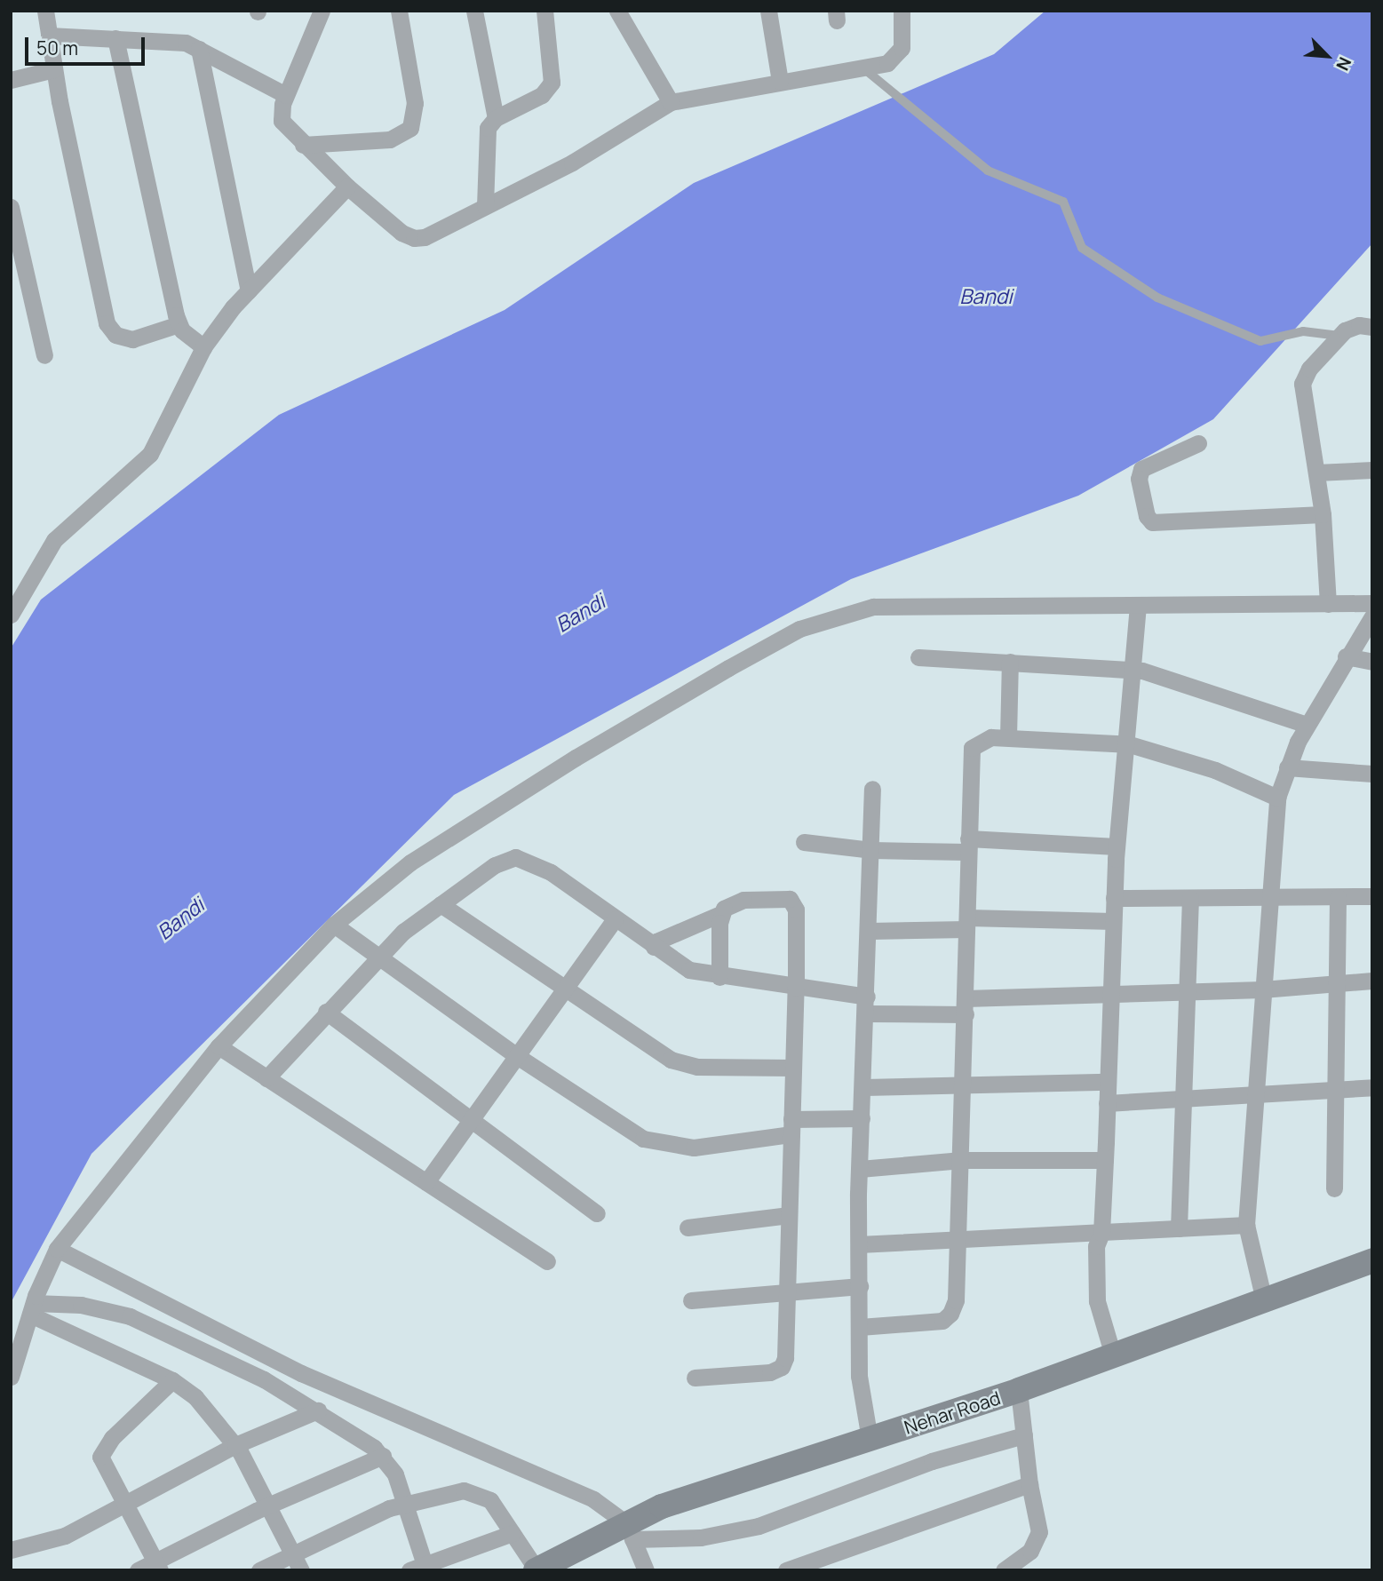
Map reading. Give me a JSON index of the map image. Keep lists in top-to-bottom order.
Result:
{
  "streets": {
    "street": ["Nehar Road"]
  },
  "water": ["Bandi"],
  "scale_bar": "50 m",
  "north": "bottom right"
}
